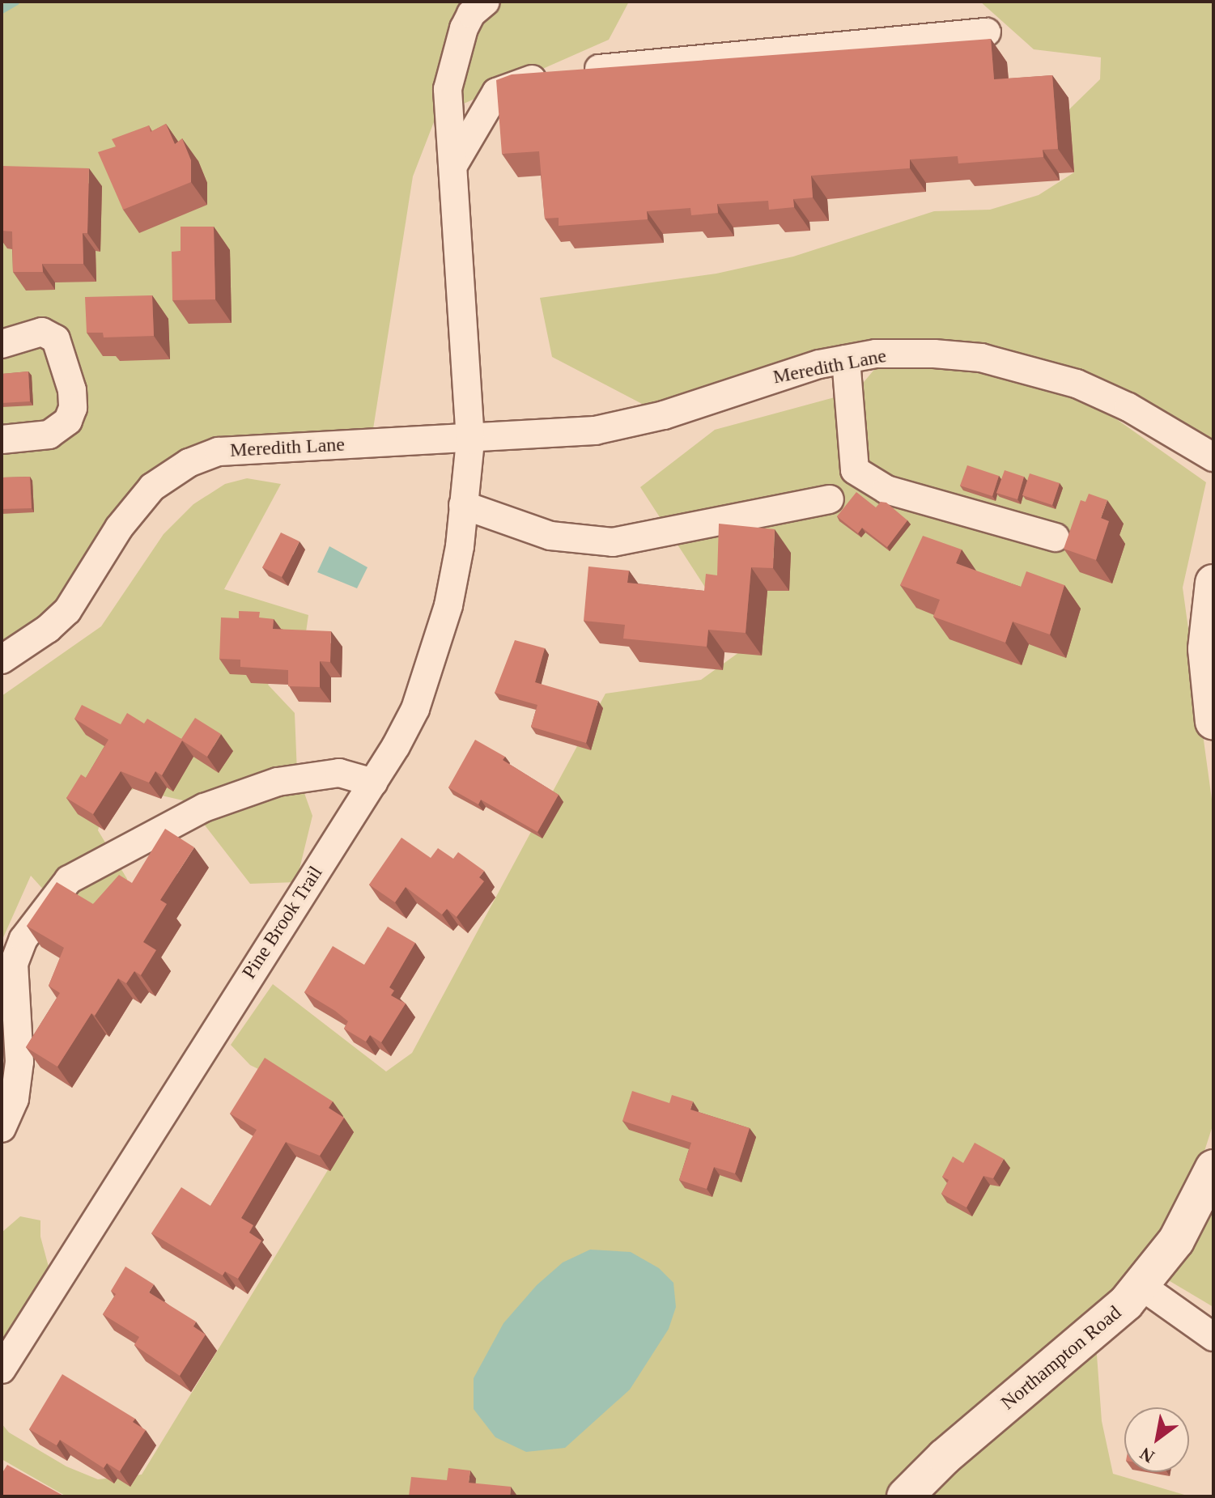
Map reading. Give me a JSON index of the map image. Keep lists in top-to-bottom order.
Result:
{
  "streets": {
    "street": ["Meredith Lane", "Pine Brook Trail", "Northampton Road"]
  },
  "crossings": [
    ["Meredith Lane", "Pine Brook Trail"]
  ],
  "north": "bottom left"
}
